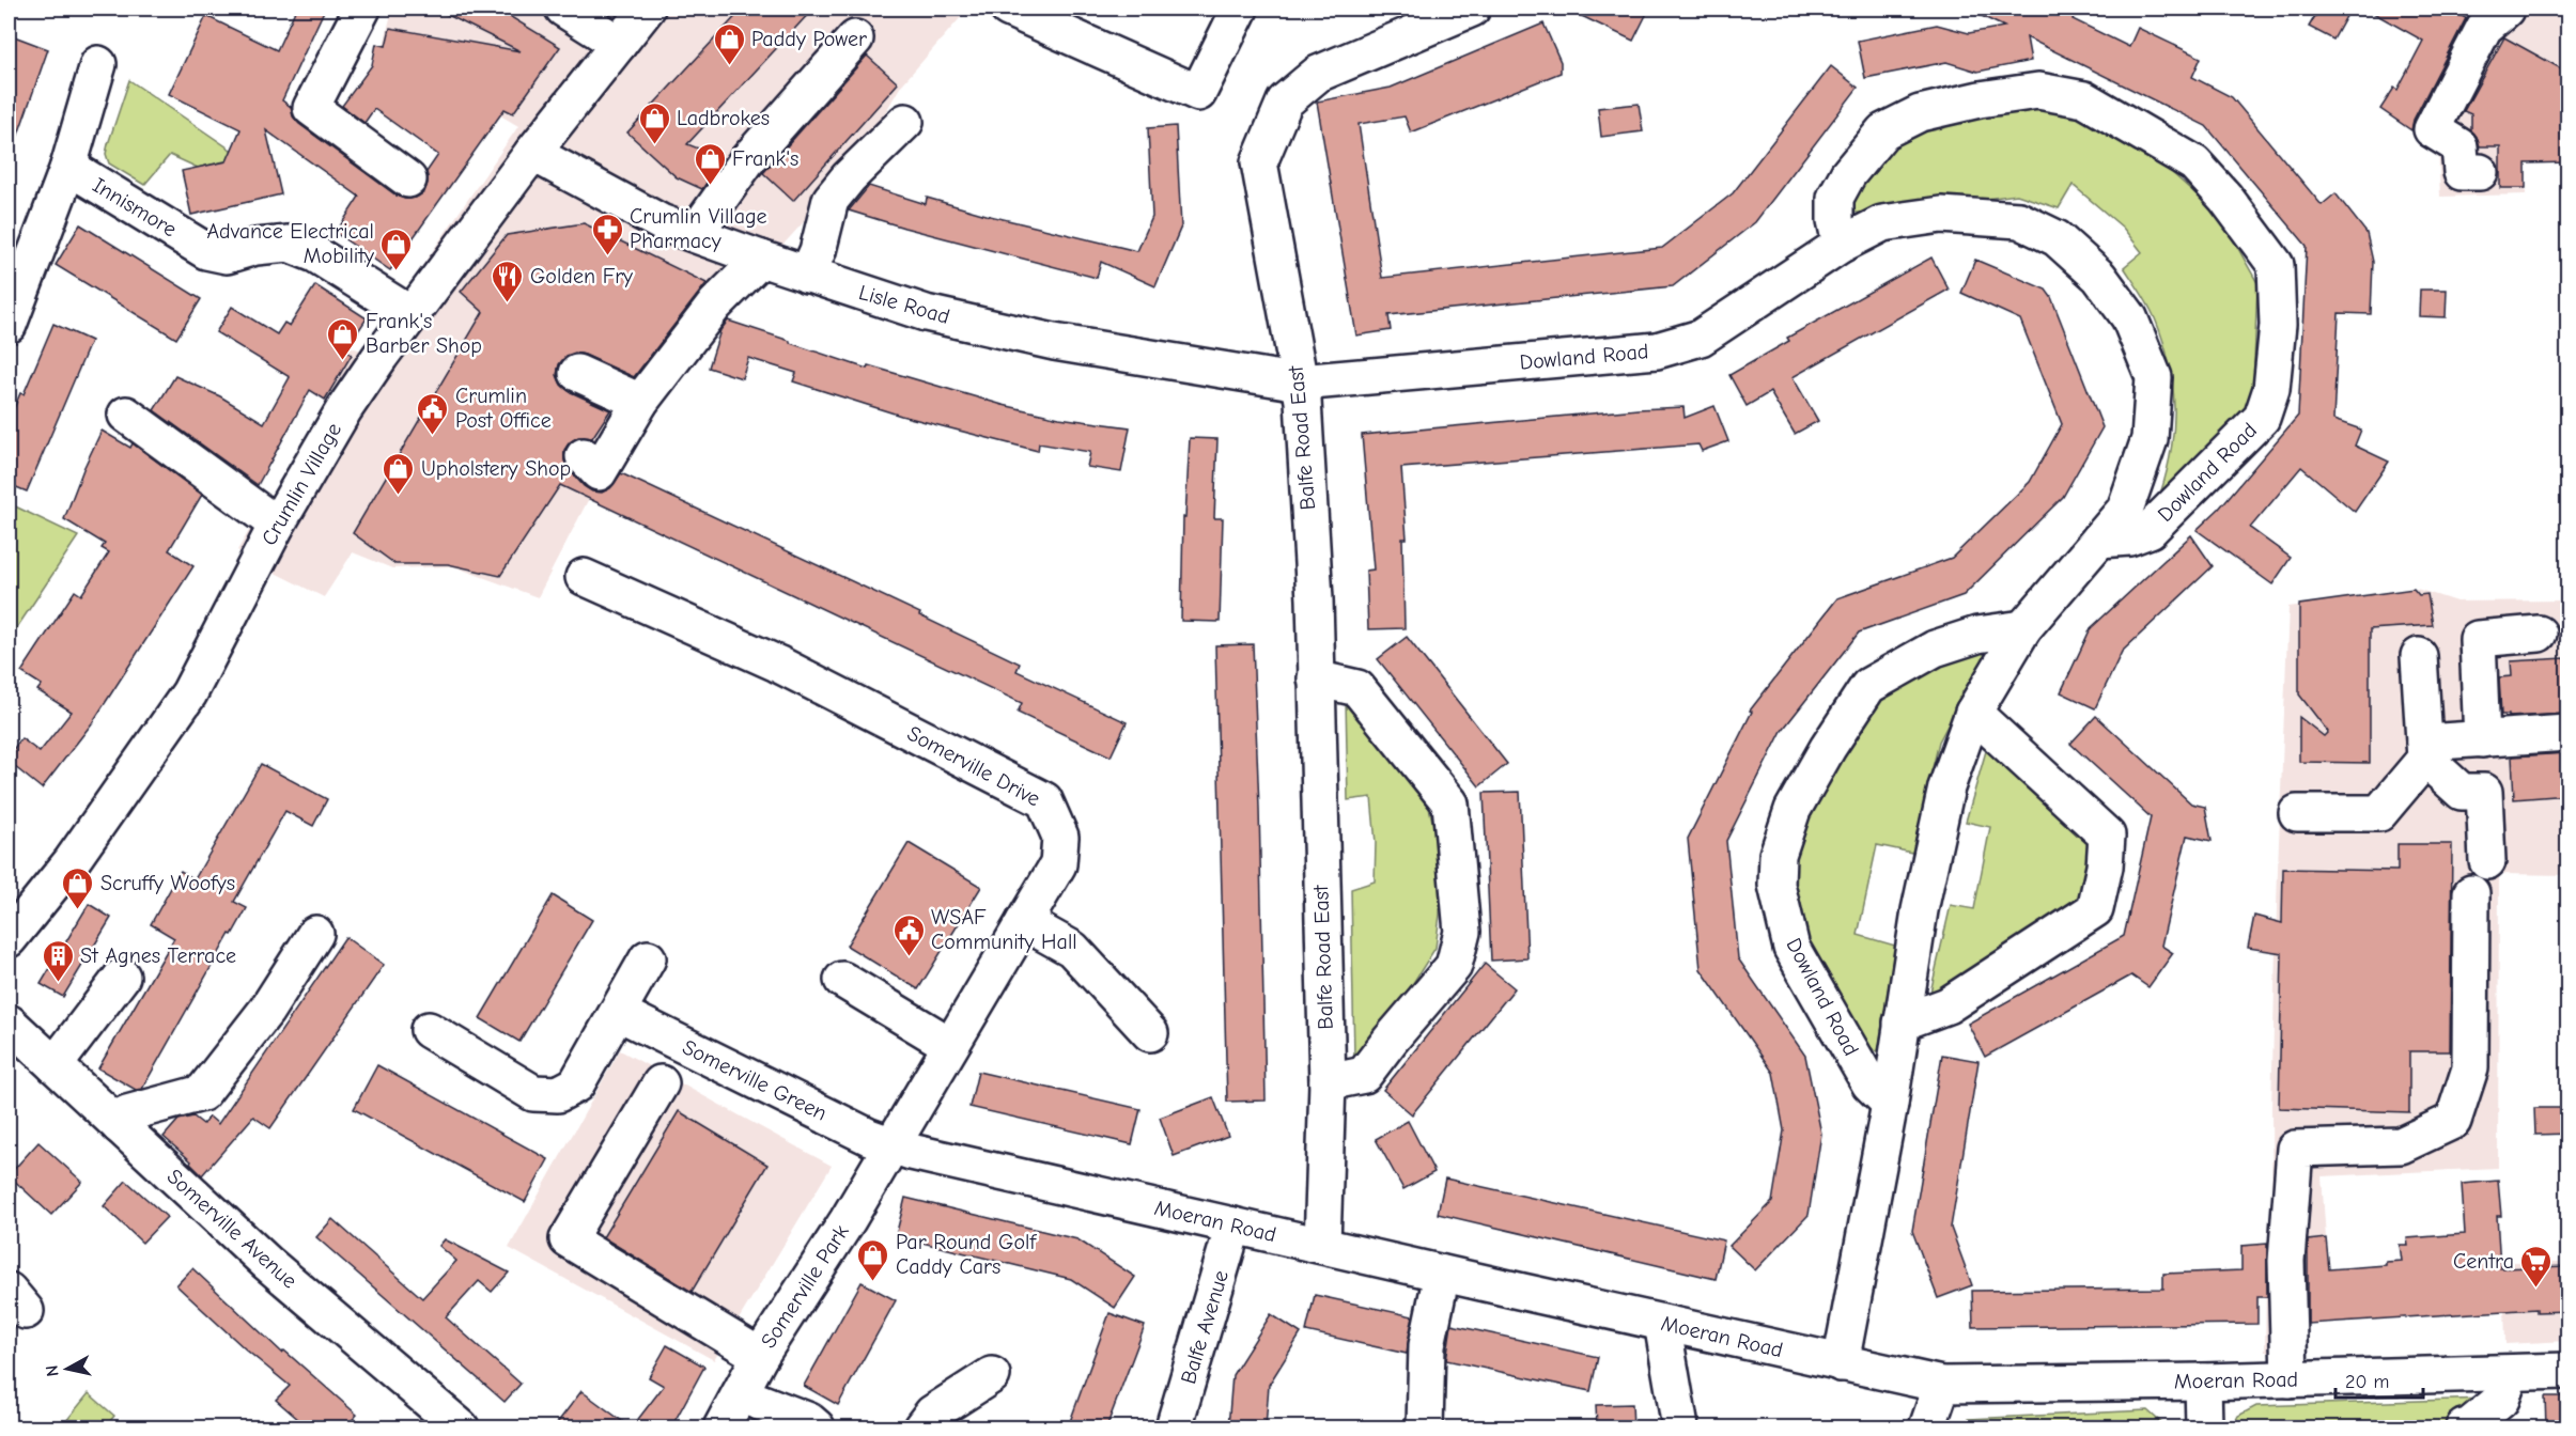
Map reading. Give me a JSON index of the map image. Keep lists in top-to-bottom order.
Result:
{
  "streets": {
    "street": [
      "Innismore",
      "Lisle Road",
      "Dowland Road",
      "Balfe Road East",
      "Crumlin Village",
      "Somerville Drive",
      "Somerville Green",
      "Moeran Road",
      "Somerville Avenue",
      "Somerville Park",
      "Balfe Avenue"
    ]
  },
  "crossings": [
    ["Innismore", "Crumlin Village"],
    ["Lisle Road", "Dowland Road"],
    ["Lisle Road", "Balfe Road East"],
    ["Lisle Road", "Crumlin Village"],
    ["Dowland Road", "Balfe Road East"],
    ["Dowland Road", "Moeran Road"],
    ["Balfe Road East", "Moeran Road"],
    ["Somerville Drive", "Somerville Green"],
    ["Somerville Drive", "Moeran Road"],
    ["Somerville Drive", "Somerville Park"],
    ["Somerville Green", "Moeran Road"],
    ["Somerville Green", "Somerville Park"],
    ["Moeran Road", "Somerville Park"],
    ["Moeran Road", "Balfe Avenue"]
  ],
  "places": {
    "shop": [
      "Paddy Power",
      "Ladbrokes",
      "Frank's",
      "Advance Electrical Mobility",
      "Frank's Barber Shop",
      "Upholstery Shop",
      "Scruffy Woofys",
      "Par Round Golf Caddy Cars"
    ],
    "pharmacy": ["Crumlin Village Pharmacy"],
    "restaurant": ["Golden Fry"],
    "public building": ["Crumlin Post Office", "WSAF Community Hall"],
    "building": ["St Agnes Terrace"],
    "supermarket": ["Centra"]
  },
  "scale_bar": "20 m",
  "north": "left"
}
